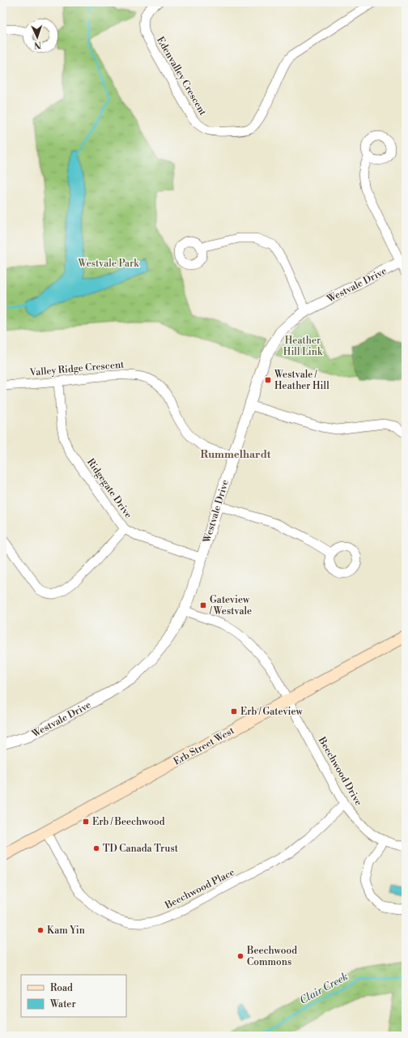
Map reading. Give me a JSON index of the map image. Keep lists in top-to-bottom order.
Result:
{
  "streets": {
    "main road": ["Erb Street West"],
    "street": [
      "Edenvalley Crescent",
      "Westvale Drive",
      "Valley Ridge Crescent",
      "Ridgegate Drive",
      "Beechwood Drive",
      "Beechwood Place"
    ]
  },
  "crossings": [
    ["Westvale Drive", "Valley Ridge Crescent"],
    ["Westvale Drive", "Ridgegate Drive"],
    ["Westvale Drive", "Beechwood Drive"],
    ["Valley Ridge Crescent", "Ridgegate Drive"],
    ["Erb Street West", "Beechwood Drive"],
    ["Erb Street West", "Beechwood Place"],
    ["Beechwood Drive", "Beechwood Place"]
  ],
  "districts": ["Rummelhardt"],
  "water": ["Clair Creek"],
  "parks": ["Westvale Park", "Heather Hill Link"],
  "places": {
    "transit": [
      "Westvale / Heather Hill",
      "Gateview / Westvale",
      "Erb / Gateview",
      "Erb / Beechwood"
    ],
    "other": ["TD Canada Trust", "Kam Yin", "Beechwood Commons"]
  },
  "legend": ["Road", "Water"],
  "north": "bottom"
}
